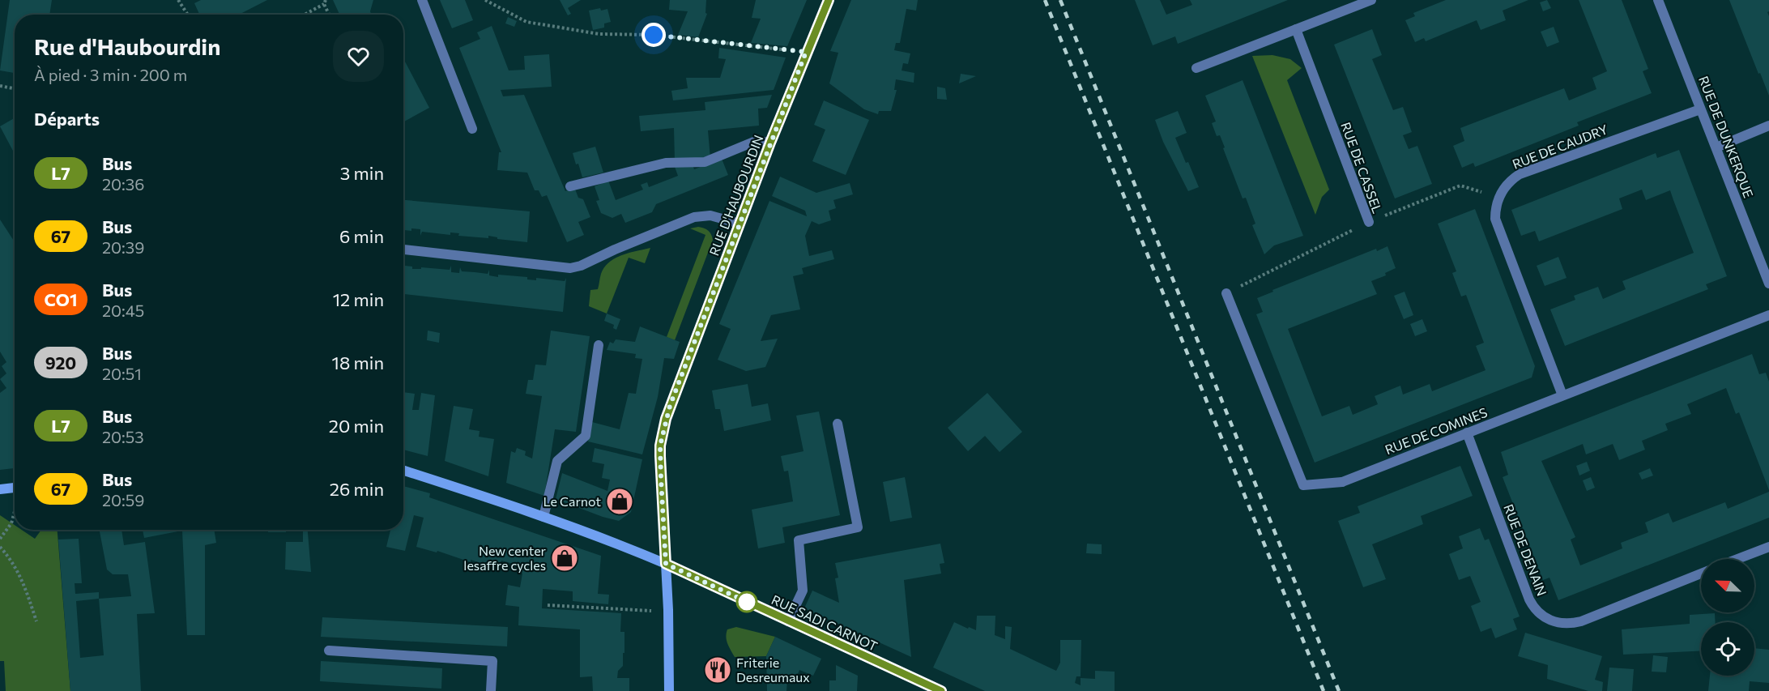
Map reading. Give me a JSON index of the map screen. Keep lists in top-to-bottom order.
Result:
{
  "streets": {
    "main road": ["RUE D'HAUBOURDIN", "RUE SADI CARNOT"],
    "street": [
      "RUE DE DUNKERQUE",
      "RUE DE CAUDRY",
      "RUE DE CASSEL",
      "RUE DE COMINES",
      "RUE DE DENAIN"
    ]
  },
  "crossings": [
    ["RUE DE DUNKERQUE", "RUE DE CAUDRY"],
    ["RUE DE CASSEL", "RUE DE COMINES"],
    ["RUE D'HAUBOURDIN", "RUE SADI CARNOT"],
    ["RUE DE COMINES", "RUE DE DENAIN"]
  ],
  "places": {
    "shop": ["Le Carnot", "New center lesaffre cycles"],
    "restaurant": ["Friterie Desreumaux"]
  },
  "lines": ["bus line L7"],
  "north": "top left",
  "page": {
    "heading": [
      ["Rue d'Haubourdin", "À pied · 3 min · 200 m"],
      "Départs"
    ],
    "list": [
      {
        "mark": "L7",
        "name": "Bus",
        "note": "20:36",
        "value": "3 min"
      },
      {
        "mark": "67",
        "name": "Bus",
        "note": "20:39",
        "value": "6 min"
      },
      {
        "mark": "CO1",
        "name": "Bus",
        "note": "20:45",
        "value": "12 min"
      },
      {
        "mark": "920",
        "name": "Bus",
        "note": "20:51",
        "value": "18 min"
      },
      {
        "mark": "L7",
        "name": "Bus",
        "note": "20:53",
        "value": "20 min"
      },
      {
        "mark": "67",
        "name": "Bus",
        "note": "20:59",
        "value": "26 min"
      }
    ]
  }
}
